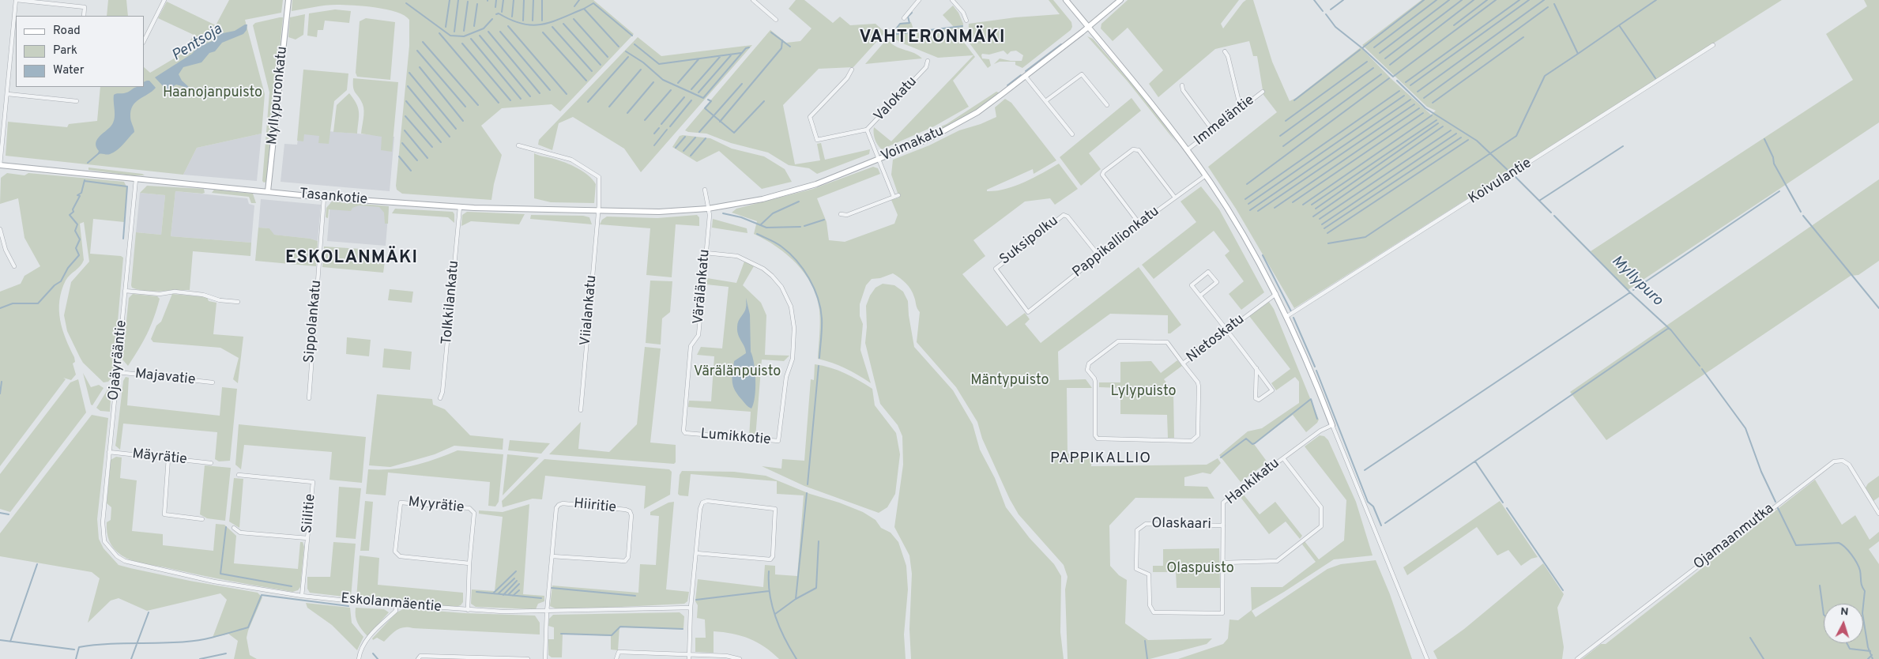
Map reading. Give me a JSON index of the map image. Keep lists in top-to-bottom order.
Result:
{
  "streets": {
    "street": [
      "Myllypuronkatu",
      "Valokatu",
      "Immeläntie",
      "Voimakatu",
      "Koivulantie",
      "Tasankotie",
      "Suksipolku",
      "Pappikallionkatu",
      "Värälänkatu",
      "Tolkkilankatu",
      "Viialankatu",
      "Sippolankatu",
      "Nietoskatu",
      "Ojaäyrääntie",
      "Majavatie",
      "Lumikkotie",
      "Mäyrätie",
      "Hankikatu",
      "Myyrätie",
      "Hiiritie",
      "Siilitie",
      "Olaskaari",
      "Ojamaanmutka",
      "Eskolanmäentie"
    ]
  },
  "crossings": [
    ["Myllypuronkatu", "Tasankotie"],
    ["Valokatu", "Voimakatu"],
    ["Voimakatu", "Tasankotie"],
    ["Voimakatu", "Värälänkatu"],
    ["Tasankotie", "Tolkkilankatu"],
    ["Tasankotie", "Viialankatu"],
    ["Tasankotie", "Sippolankatu"],
    ["Tasankotie", "Ojaäyrääntie"],
    ["Suksipolku", "Pappikallionkatu"],
    ["Värälänkatu", "Lumikkotie"],
    ["Ojaäyrääntie", "Majavatie"],
    ["Ojaäyrääntie", "Mäyrätie"],
    ["Ojaäyrääntie", "Eskolanmäentie"],
    ["Hankikatu", "Olaskaari"],
    ["Myyrätie", "Eskolanmäentie"],
    ["Hiiritie", "Eskolanmäentie"],
    ["Siilitie", "Eskolanmäentie"]
  ],
  "districts": ["VAHTERONMÄKI", "ESKOLANMÄKI", "PAPPIKALLIO"],
  "water": ["Pentsoja", "Myllypuro"],
  "parks": [
    "Haanojanpuisto",
    "Värälänpuisto",
    "Mäntypuisto",
    "Lylypuisto",
    "Olaspuisto"
  ],
  "legend": ["Road", "Park", "Water"],
  "north": "top"
}
